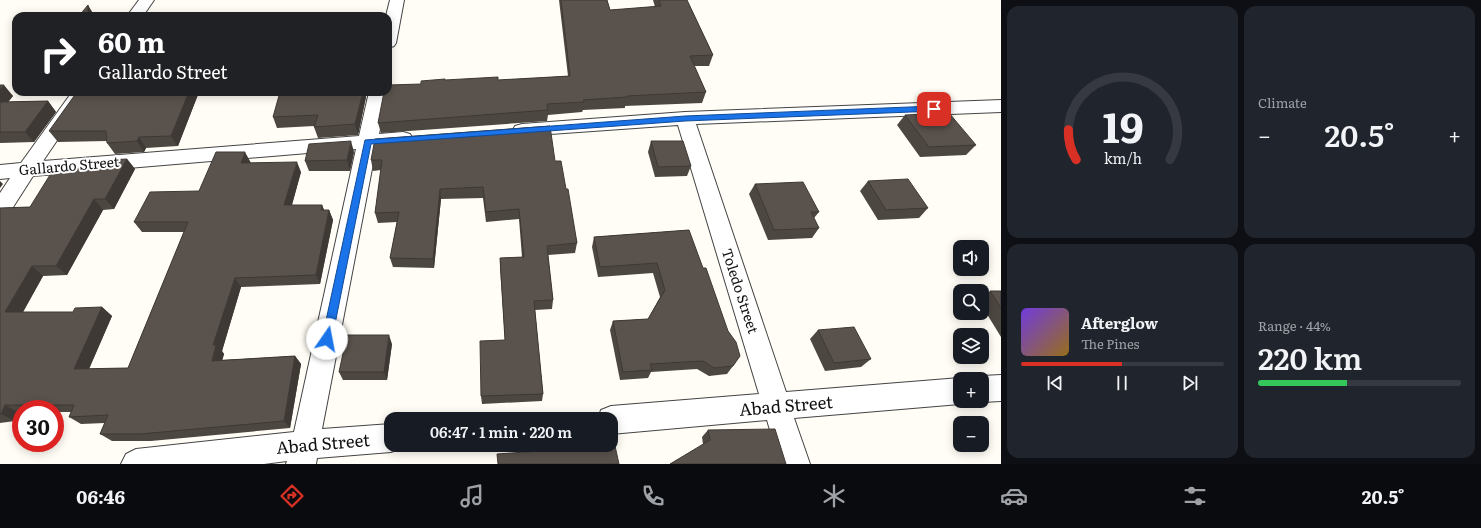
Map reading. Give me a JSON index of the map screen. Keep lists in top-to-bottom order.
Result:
{
  "streets": {
    "street": ["Gallardo Street", "Toledo Street", "Abad Street"]
  },
  "crossings": [
    ["Toledo Street", "Abad Street"]
  ],
  "page": {
    "tile": [
      "Climate",
      ["Range · 44%", "220 km"]
    ],
    "turn": ["60 m", "Gallardo Street"],
    "heat": ["−", "20.5°", "+"],
    "map_buttons": ["+", "−"],
    "song": ["Afterglow", "The Pines"],
    "limit": "30",
    "trip": "06:47 · 1 min · 220 m",
    "tabs": ["06:46", "20.5°"],
    "gauge": ["19", "km/h"]
  }
}
